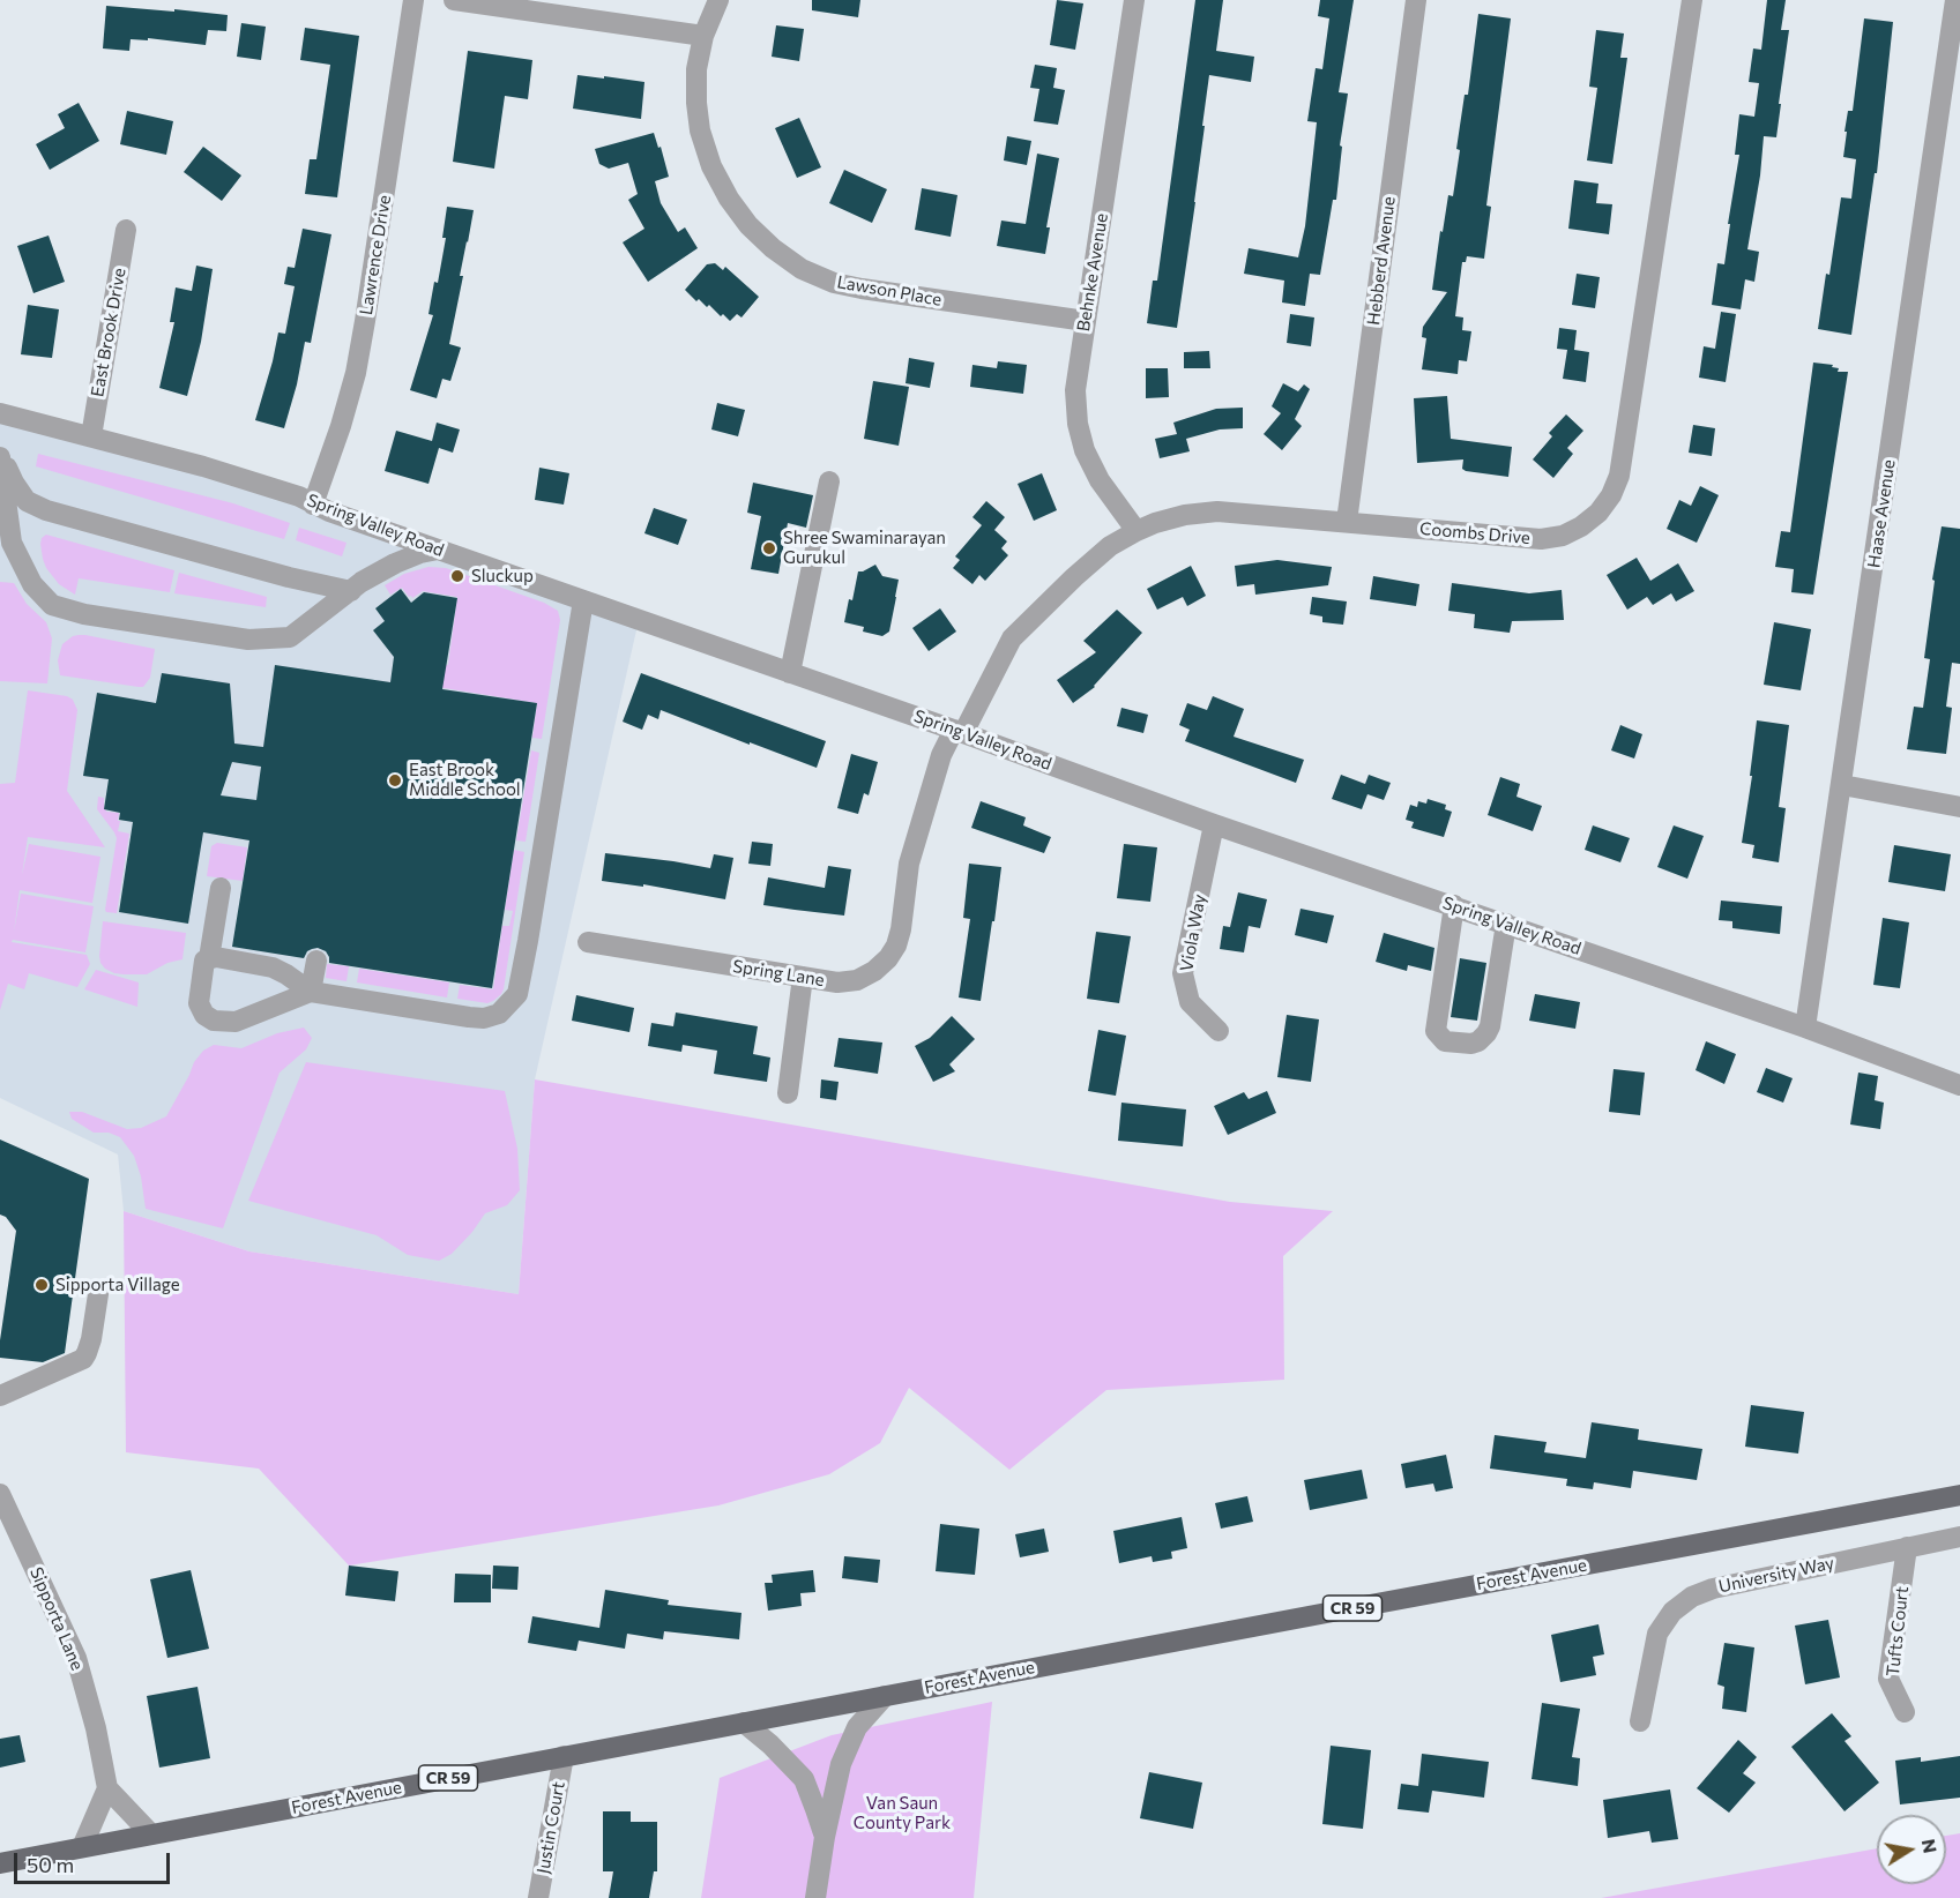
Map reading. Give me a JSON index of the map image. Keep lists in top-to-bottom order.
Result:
{
  "streets": {
    "main road": ["Forest Avenue", "CR 59"],
    "street": [
      "Lawrence Drive",
      "Hebberd Avenue",
      "Behnke Avenue",
      "Lawson Place",
      "East Brook Drive",
      "Haase Avenue",
      "Spring Valley Road",
      "Coombs Drive",
      "Viola Way",
      "Spring Lane",
      "University Way",
      "Sipporta Lane",
      "Tufts Court",
      "Justin Court"
    ]
  },
  "crossings": [
    ["Lawrence Drive", "Spring Valley Road"],
    ["Hebberd Avenue", "Coombs Drive"],
    ["Behnke Avenue", "Lawson Place"],
    ["Behnke Avenue", "Coombs Drive"],
    ["East Brook Drive", "Spring Valley Road"],
    ["Haase Avenue", "Spring Valley Road"],
    ["Spring Valley Road", "Coombs Drive"],
    ["Spring Valley Road", "Viola Way"],
    ["Spring Valley Road", "Spring Lane"],
    ["Coombs Drive", "Spring Lane"],
    ["Forest Avenue", "Justin Court"],
    ["University Way", "Tufts Court"]
  ],
  "parks": ["Van Saun County Park"],
  "places": [
    "Shree Swaminarayan Gurukul",
    "Sluckup",
    "East Brook Middle School",
    "Sipporta Village"
  ],
  "scale_bar": "50 m",
  "north": "right"
}
